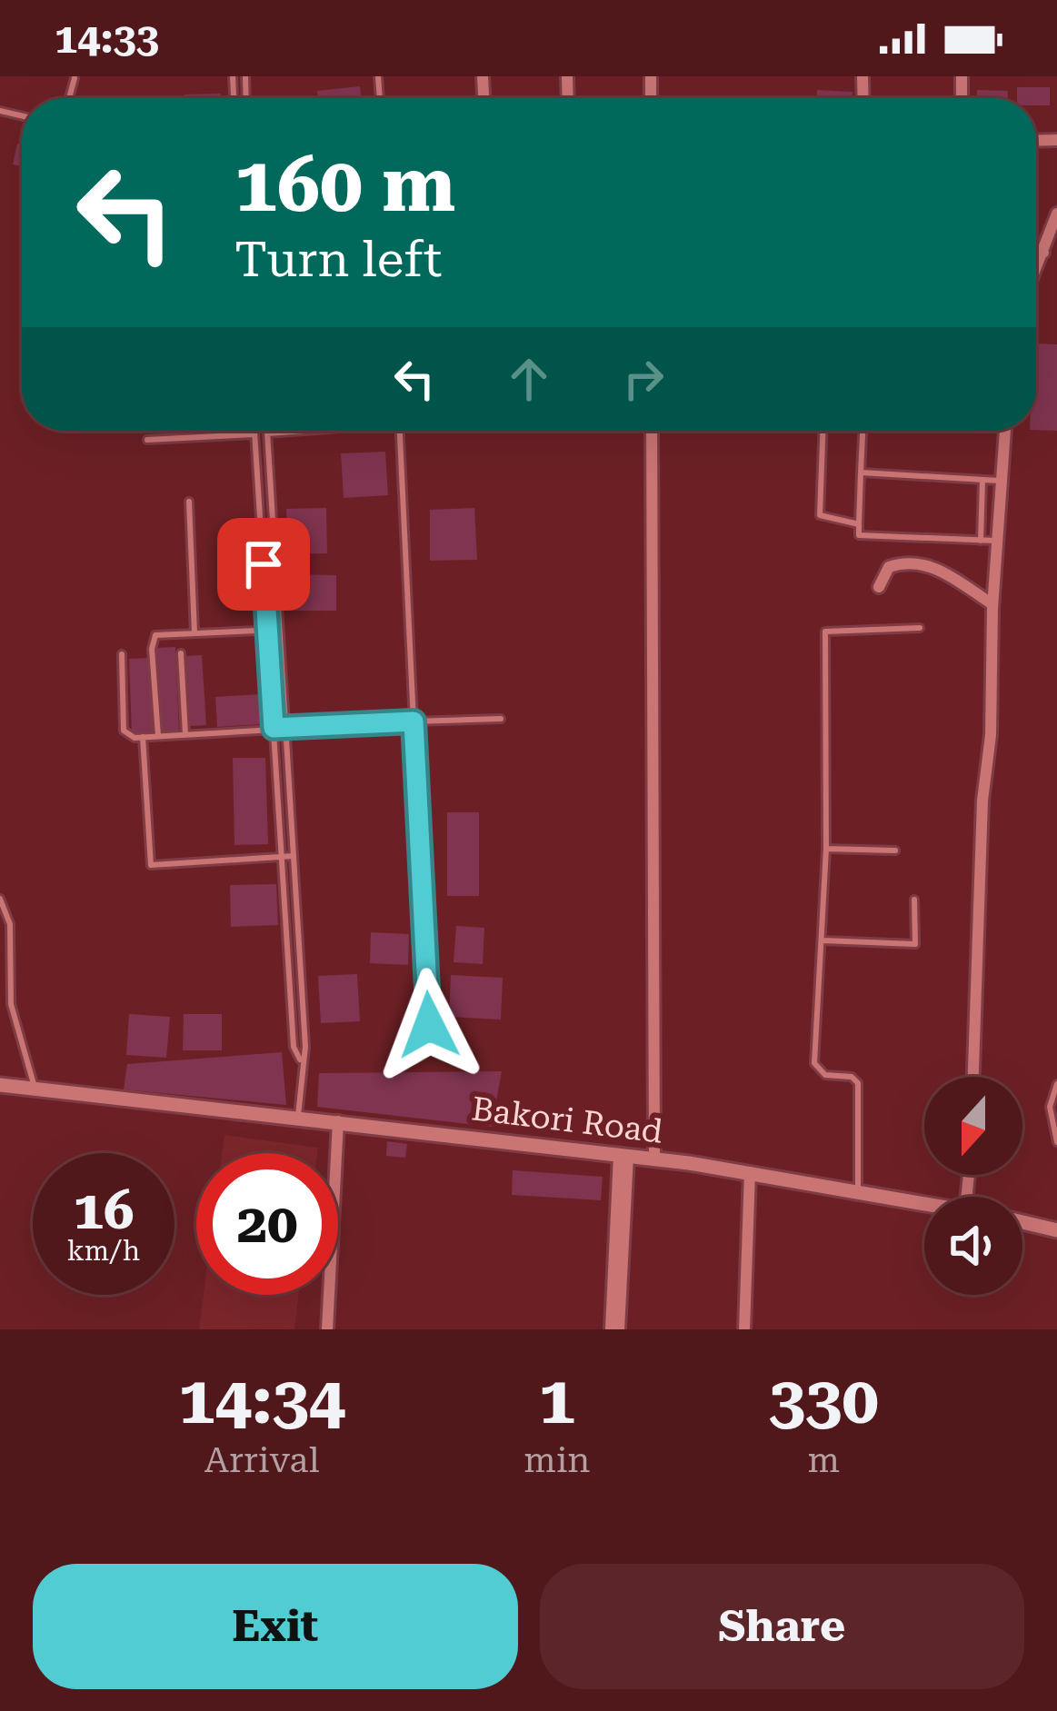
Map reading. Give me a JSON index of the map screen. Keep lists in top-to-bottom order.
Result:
{
  "streets": {
    "street": ["Bakori Road"]
  },
  "north": "bottom",
  "page": {
    "status": "14:33",
    "turn": ["160 m", "Turn left"],
    "speed": "16 km/h",
    "limit": "20",
    "eta": [
      "14:34",
      "Arrival",
      "1",
      "min",
      "330",
      "m"
    ],
    "buttons": ["Exit", "Share"]
  }
}
